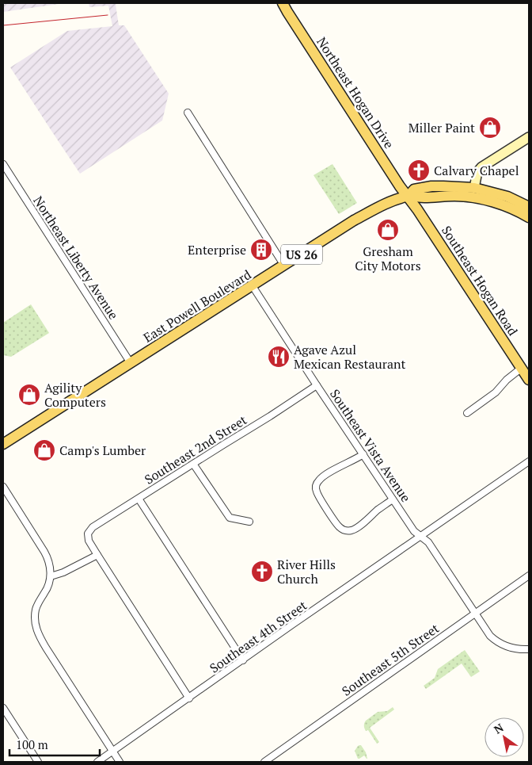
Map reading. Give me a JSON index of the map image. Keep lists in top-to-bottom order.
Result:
{
  "streets": {
    "main road": [
      "Northeast Hogan Drive",
      "US 26",
      "Southeast Hogan Road",
      "East Powell Boulevard"
    ],
    "street": [
      "Northeast Liberty Avenue",
      "Southeast Vista Avenue",
      "Southeast 2nd Street",
      "Southeast 4th Street",
      "Southeast 5th Street"
    ]
  },
  "crossings": [
    ["Northeast Hogan Drive", "Southeast Hogan Road"],
    ["Northeast Hogan Drive", "East Powell Boulevard"],
    ["Northeast Liberty Avenue", "East Powell Boulevard"],
    ["Southeast Hogan Road", "East Powell Boulevard"],
    ["East Powell Boulevard", "Southeast Vista Avenue"],
    ["Southeast Vista Avenue", "Southeast 2nd Street"],
    ["Southeast Vista Avenue", "Southeast 4th Street"],
    ["Southeast Vista Avenue", "Southeast 5th Street"]
  ],
  "places": {
    "shop": [
      "Miller Paint",
      "Gresham City Motors",
      "Agility Computers",
      "Camp's Lumber"
    ],
    "church": ["Calvary Chapel", "River Hills Church"],
    "building": ["Enterprise"],
    "restaurant": ["Agave Azul Mexican Restaurant"]
  },
  "scale_bar": "100 m",
  "north": "top left"
}
